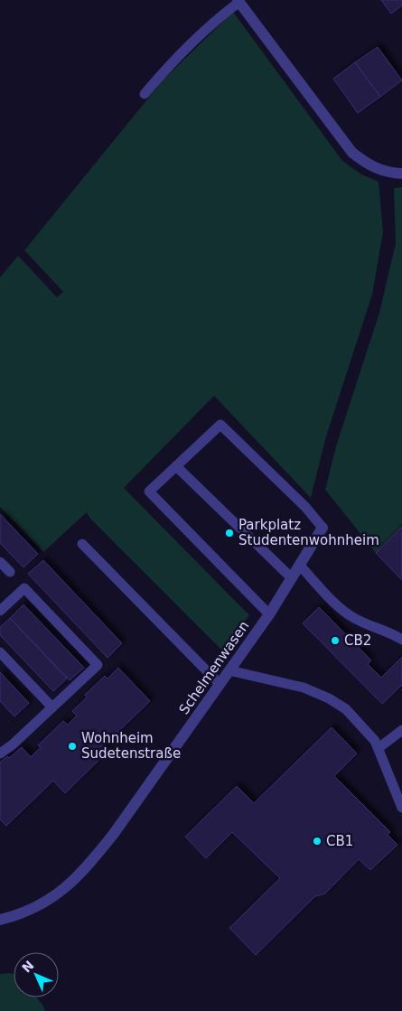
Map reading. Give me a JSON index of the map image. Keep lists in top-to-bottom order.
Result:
{
  "streets": {
    "street": ["Schelmenwasen"]
  },
  "places": [
    "Parkplatz Studentenwohnheim",
    "CB2",
    "Wohnheim Sudetenstraße",
    "CB1"
  ],
  "north": "top left"
}
